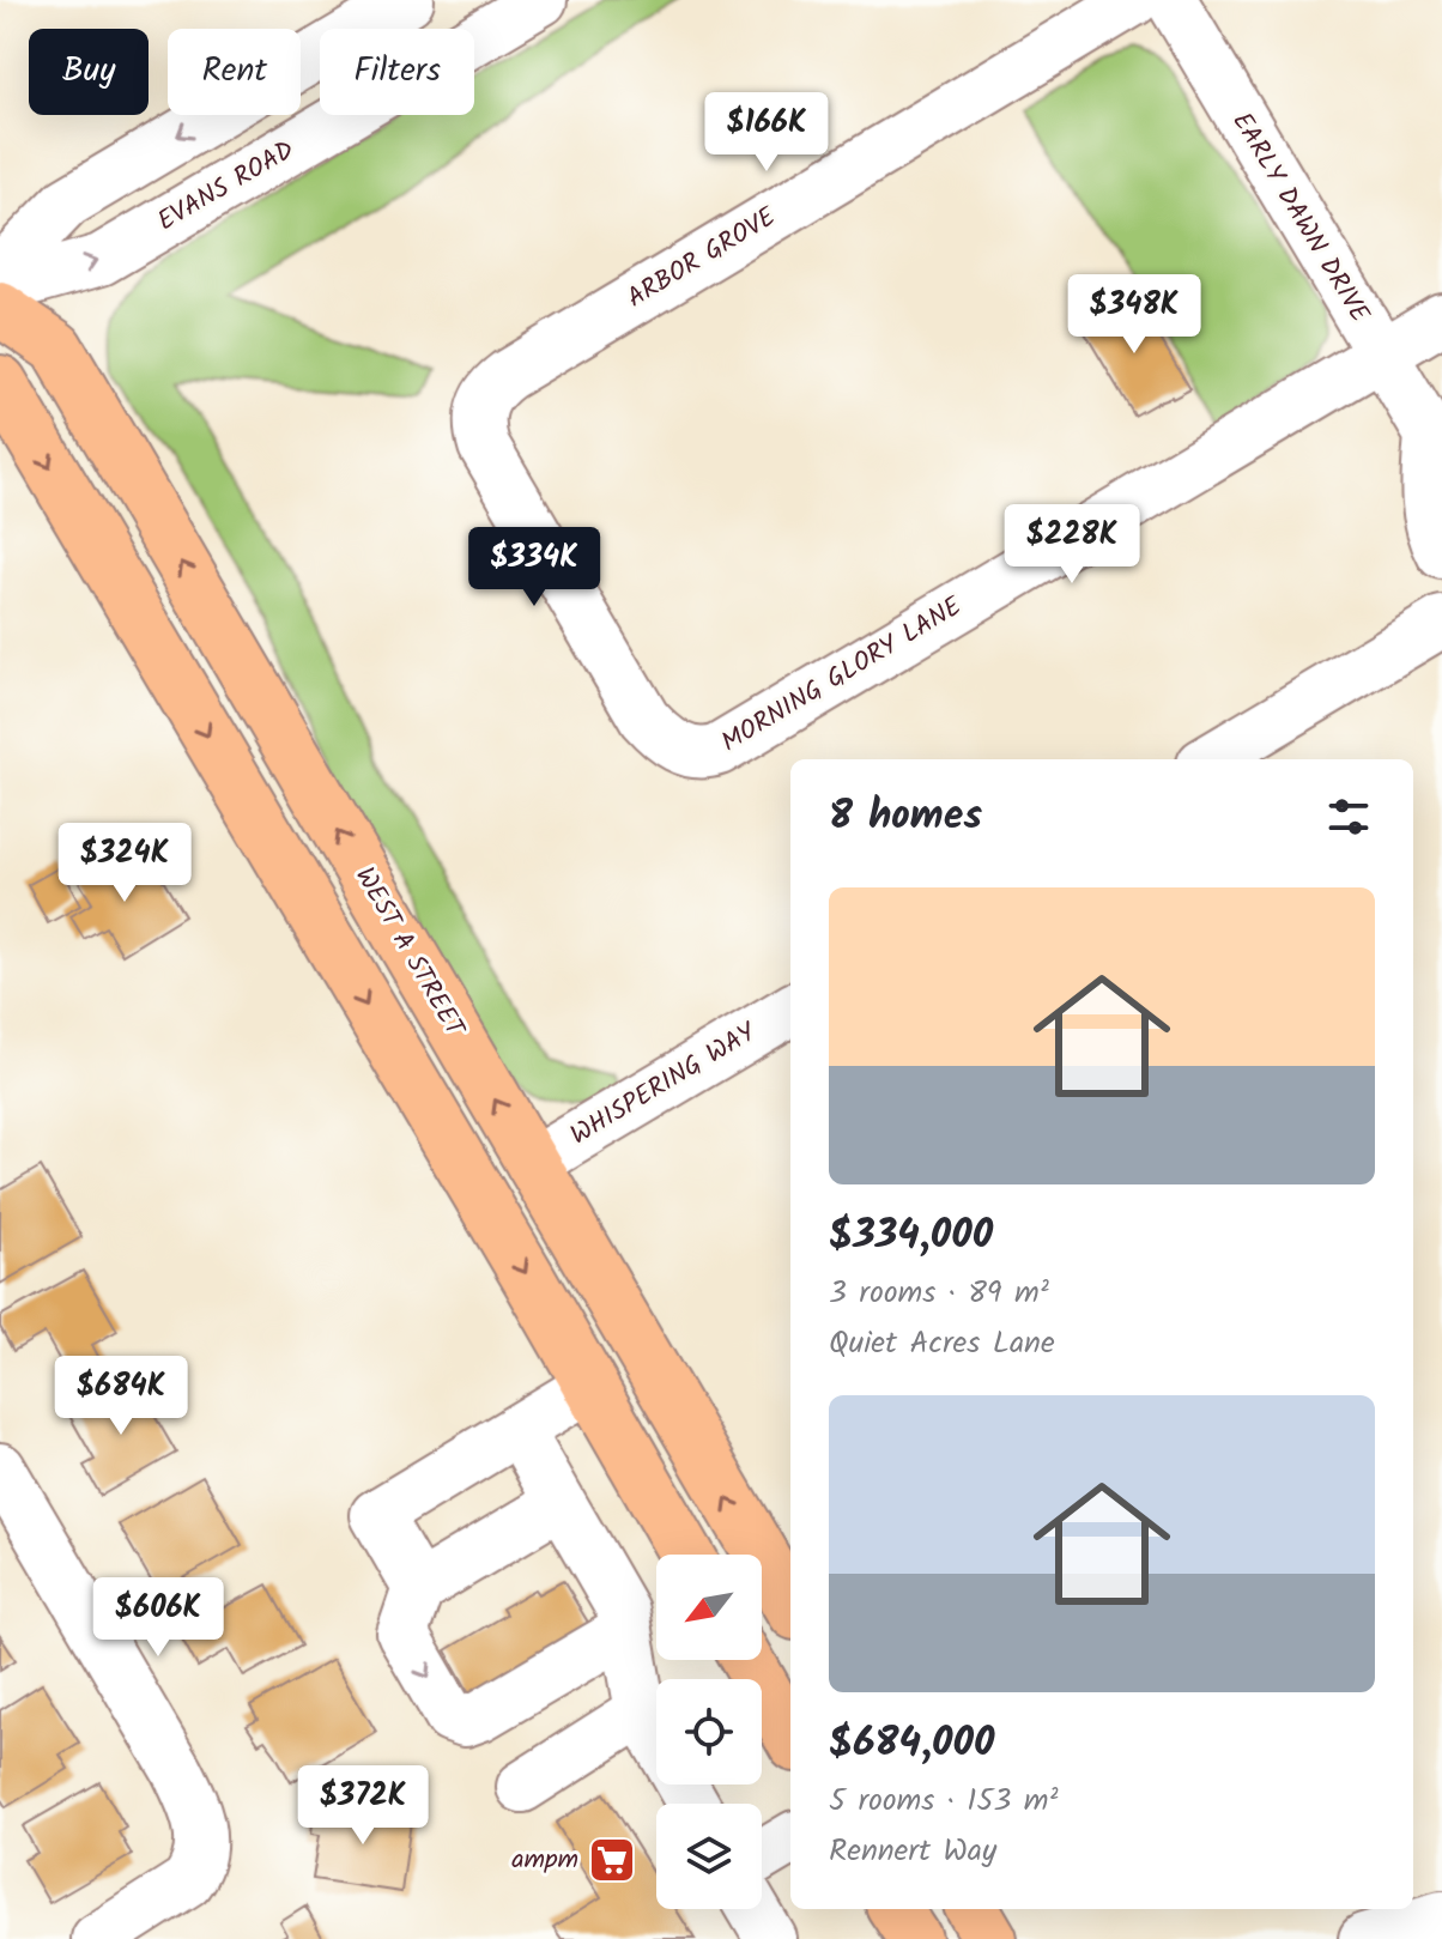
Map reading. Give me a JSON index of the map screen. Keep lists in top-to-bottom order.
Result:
{
  "streets": {
    "main road": ["WEST A STREET"],
    "street": [
      "EVANS ROAD",
      "EARLY DAWN DRIVE",
      "ARBOR GROVE",
      "MORNING GLORY LANE",
      "WHISPERING WAY"
    ]
  },
  "crossings": [
    ["EARLY DAWN DRIVE", "MORNING GLORY LANE"],
    ["ARBOR GROVE", "MORNING GLORY LANE"],
    ["WEST A STREET", "WHISPERING WAY"]
  ],
  "places": {
    "supermarket": ["ampm"]
  },
  "north": "bottom left",
  "page": {
    "chip": ["Buy", "Rent", "Filters"],
    "price": [
      "$166K",
      "$348K",
      "$228K",
      "$334K",
      "$324K",
      "$684K",
      "$606K",
      "$372K"
    ],
    "heading": "8 homes",
    "list": [
      {
        "name": "$334,000",
        "note": "3 rooms · 89 m² · Quiet Acres Lane"
      },
      {
        "name": "$684,000",
        "note": "5 rooms · 153 m² · Rennert Way"
      }
    ]
  }
}
